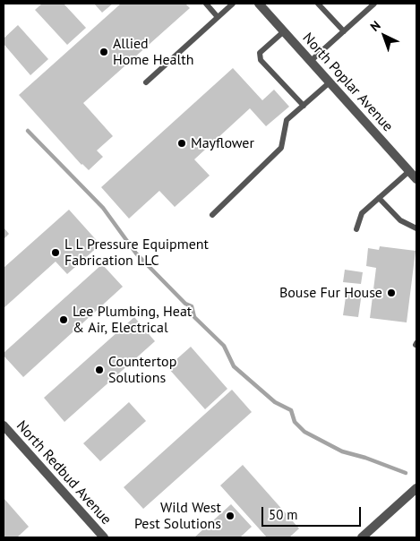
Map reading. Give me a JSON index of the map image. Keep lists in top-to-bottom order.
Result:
{
  "streets": {
    "street": ["North Poplar Avenue", "North Redbud Avenue"]
  },
  "places": [
    "Allied Home Health",
    "Mayflower",
    "L L Pressure Equipment Fabrication LLC",
    "Bouse Fur House",
    "Lee Plumbing, Heat & Air, Electrical",
    "Countertop Solutions",
    "Wild West Pest Solutions"
  ],
  "scale_bar": "50 m",
  "north": "top left"
}
